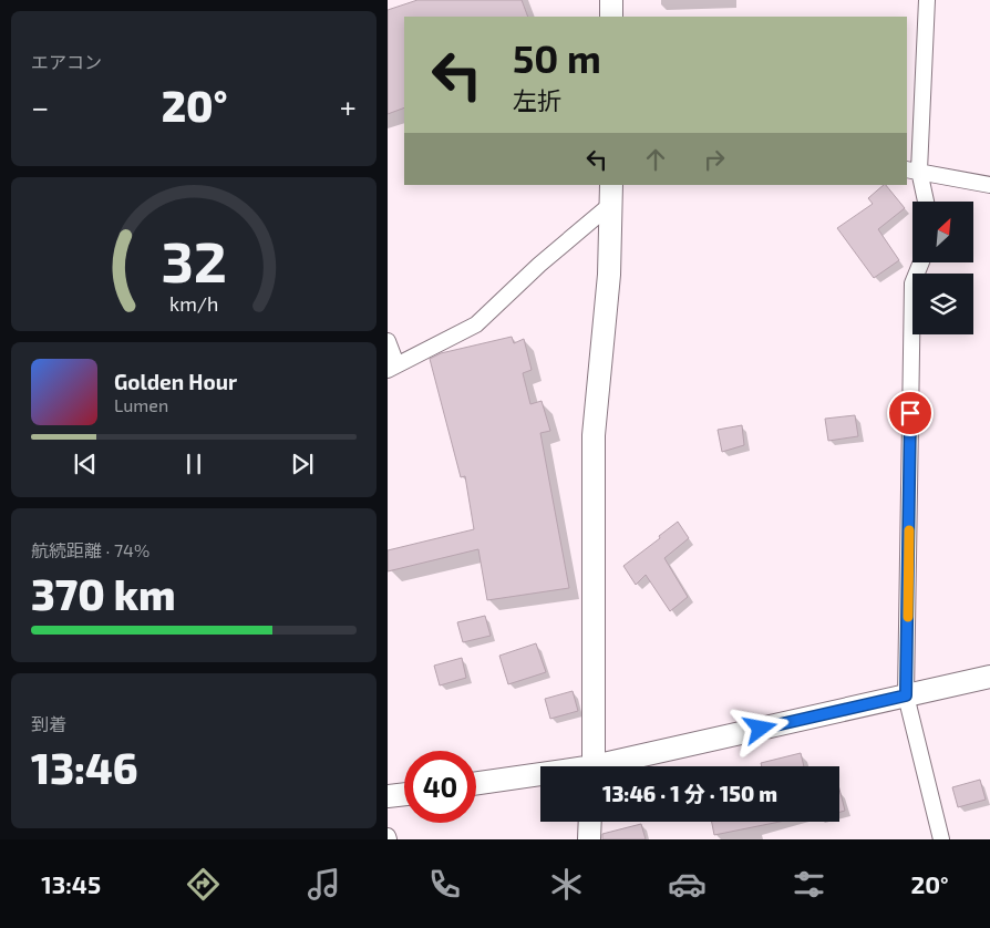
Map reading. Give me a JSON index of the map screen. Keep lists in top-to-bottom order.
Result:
{
  "north": "top right",
  "page": {
    "tile": [
      "エアコン",
      ["航続距離 · 74%", "370 km"],
      ["到着", "13:46"]
    ],
    "turn": ["50 m", "左折"],
    "heat": ["−", "20°", "+"],
    "song": ["Golden Hour", "Lumen"],
    "limit": "40",
    "trip": "13:46 · 1 分 · 150 m",
    "tabs": ["13:45", "20°"],
    "gauge": ["32", "km/h"]
  }
}
